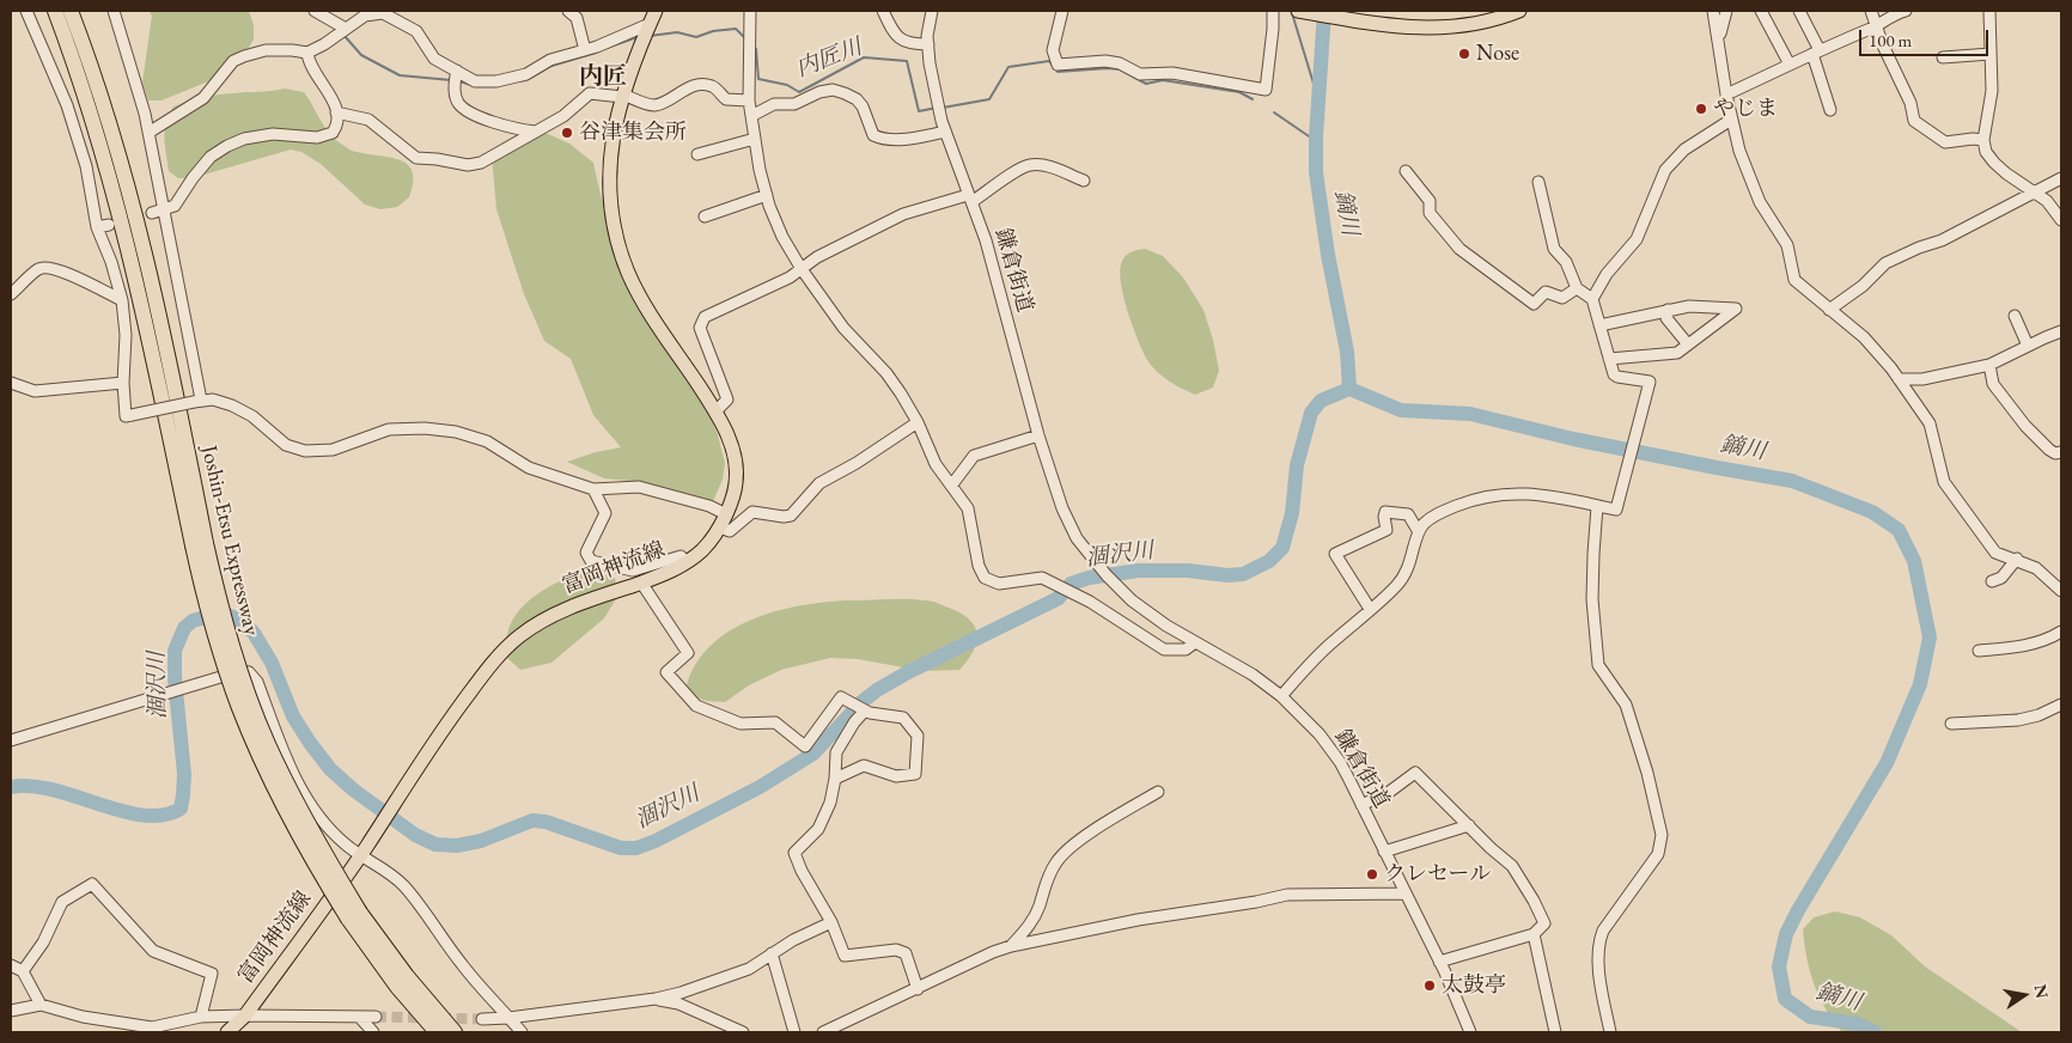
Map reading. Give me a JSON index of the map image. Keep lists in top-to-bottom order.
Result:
{
  "streets": {
    "highway": ["Joshin-Etsu Expressway"],
    "main road": ["富岡神流線"],
    "street": ["鎌倉街道"]
  },
  "districts": ["内匠"],
  "water": ["内匠川", "鏑川", "涸沢川"],
  "places": [
    "Nose",
    "やじま",
    "谷津集会所",
    "クレセール",
    "太鼓亭"
  ],
  "scale_bar": "100 m",
  "north": "right"
}
